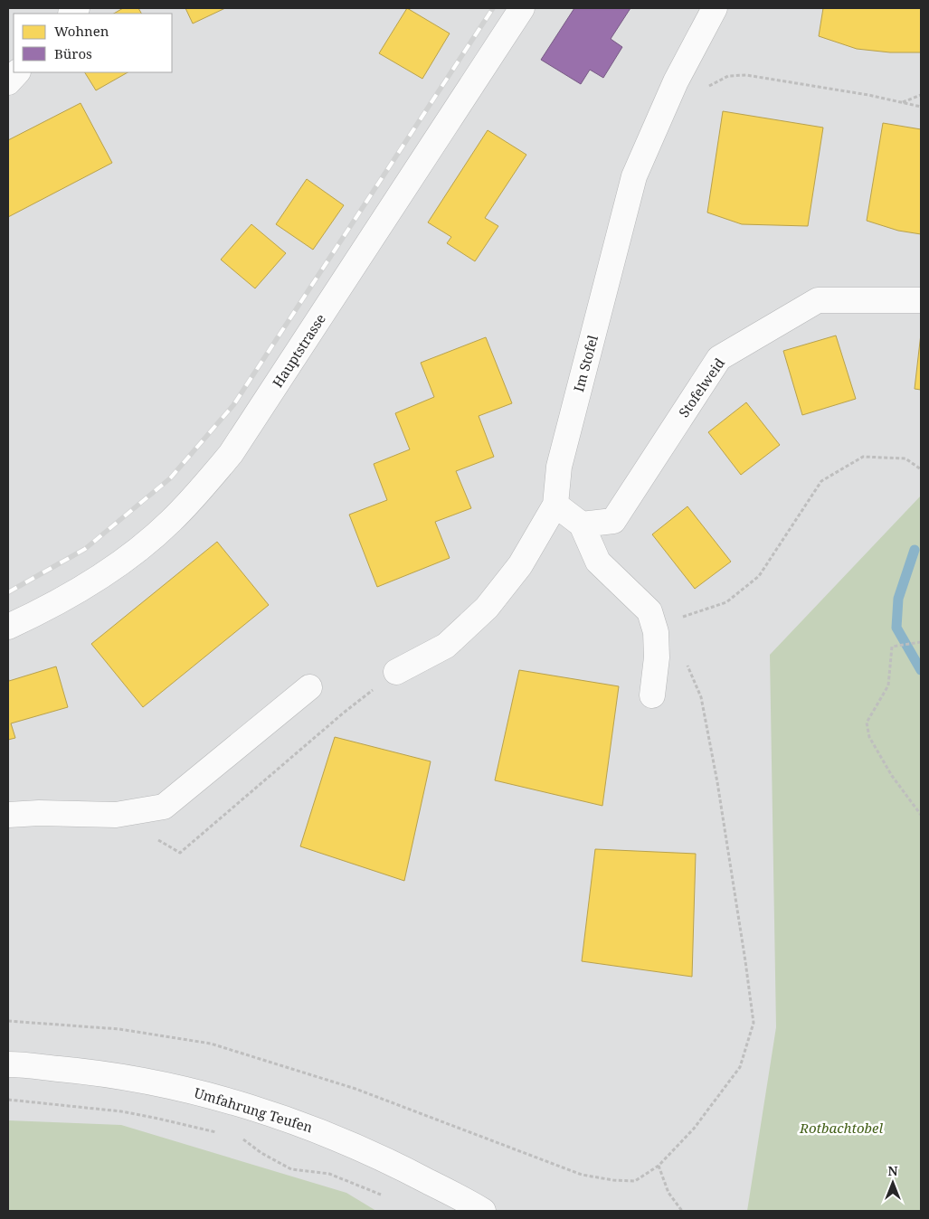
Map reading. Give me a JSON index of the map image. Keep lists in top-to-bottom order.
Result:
{
  "streets": {
    "street": [
      "Hauptstrasse",
      "Im Stofel",
      "Stofelweid",
      "Umfahrung Teufen"
    ]
  },
  "parks": ["Rotbachtobel"],
  "legend": ["Wohnen", "Büros"],
  "north": "top"
}
